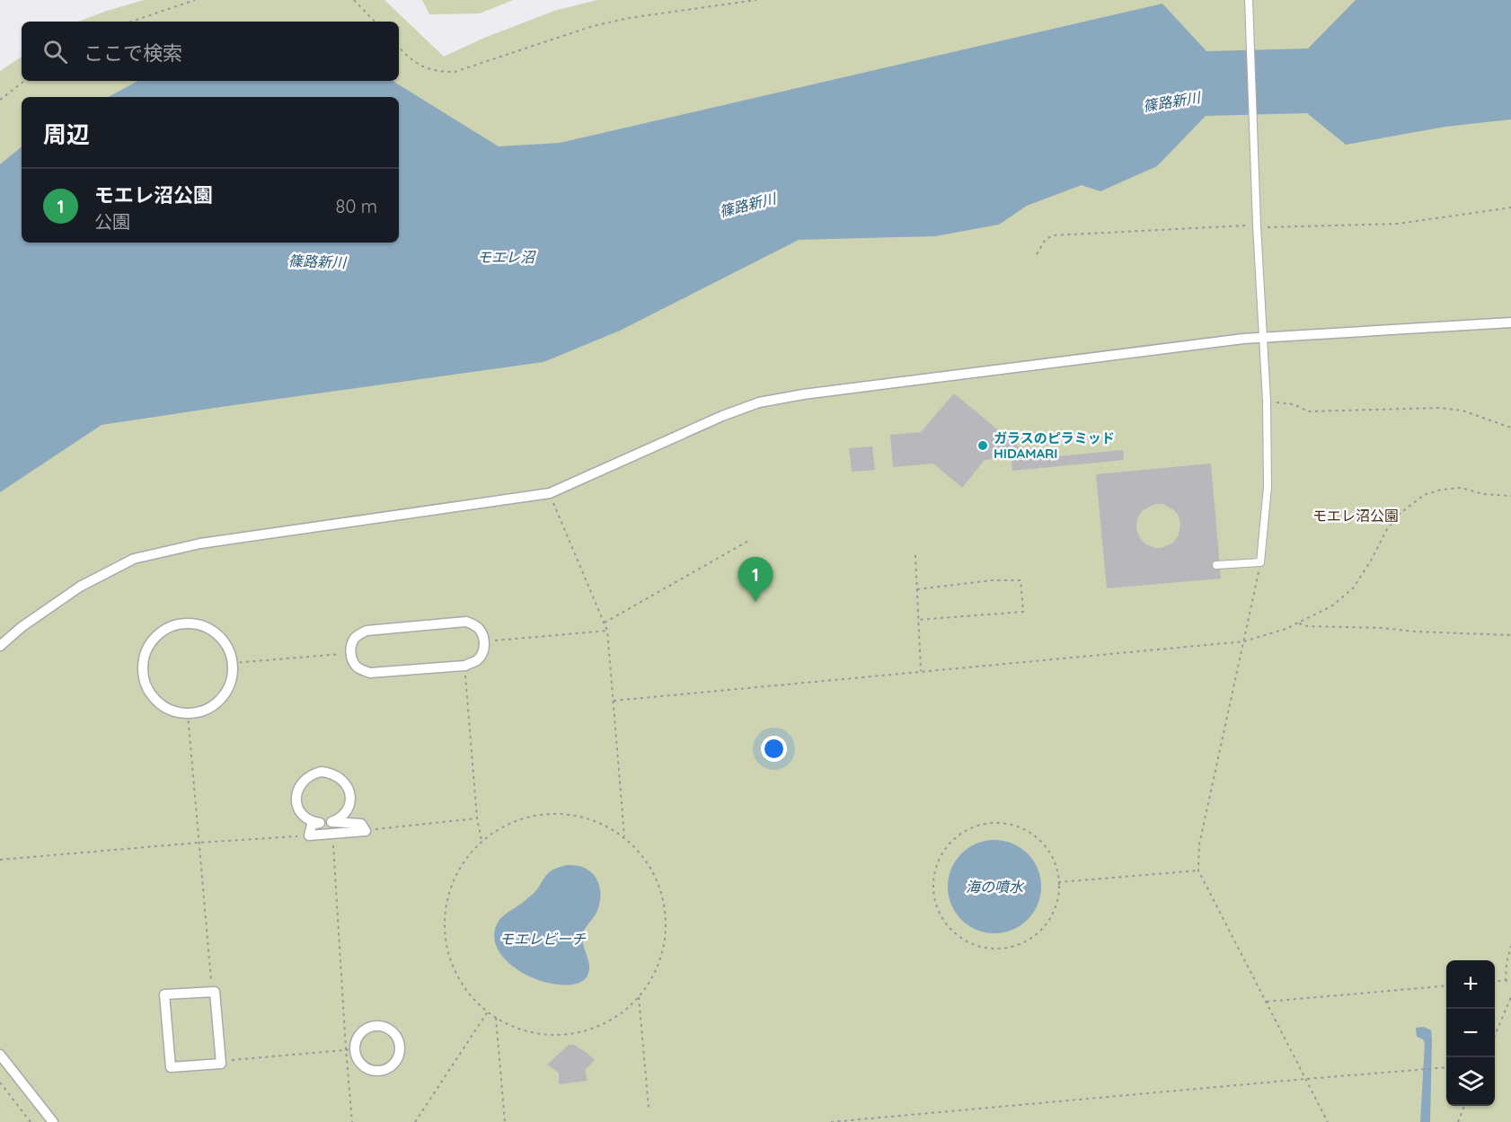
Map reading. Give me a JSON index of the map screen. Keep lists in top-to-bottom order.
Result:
{
  "districts": ["モエレ沼公園"],
  "water": [
    "篠路新川",
    "モエレ沼",
    "海の噴水",
    "モエレビーチ"
  ],
  "places": ["ガラスのピラミッド HIDAMARI"],
  "page": {
    "search": "ここで検索",
    "heading": "周辺",
    "list": [
      {
        "mark": "1",
        "name": "モエレ沼公園",
        "note": "公園",
        "value": "80 m"
      }
    ],
    "pins": "1",
    "map_buttons": ["+", "−"]
  }
}
